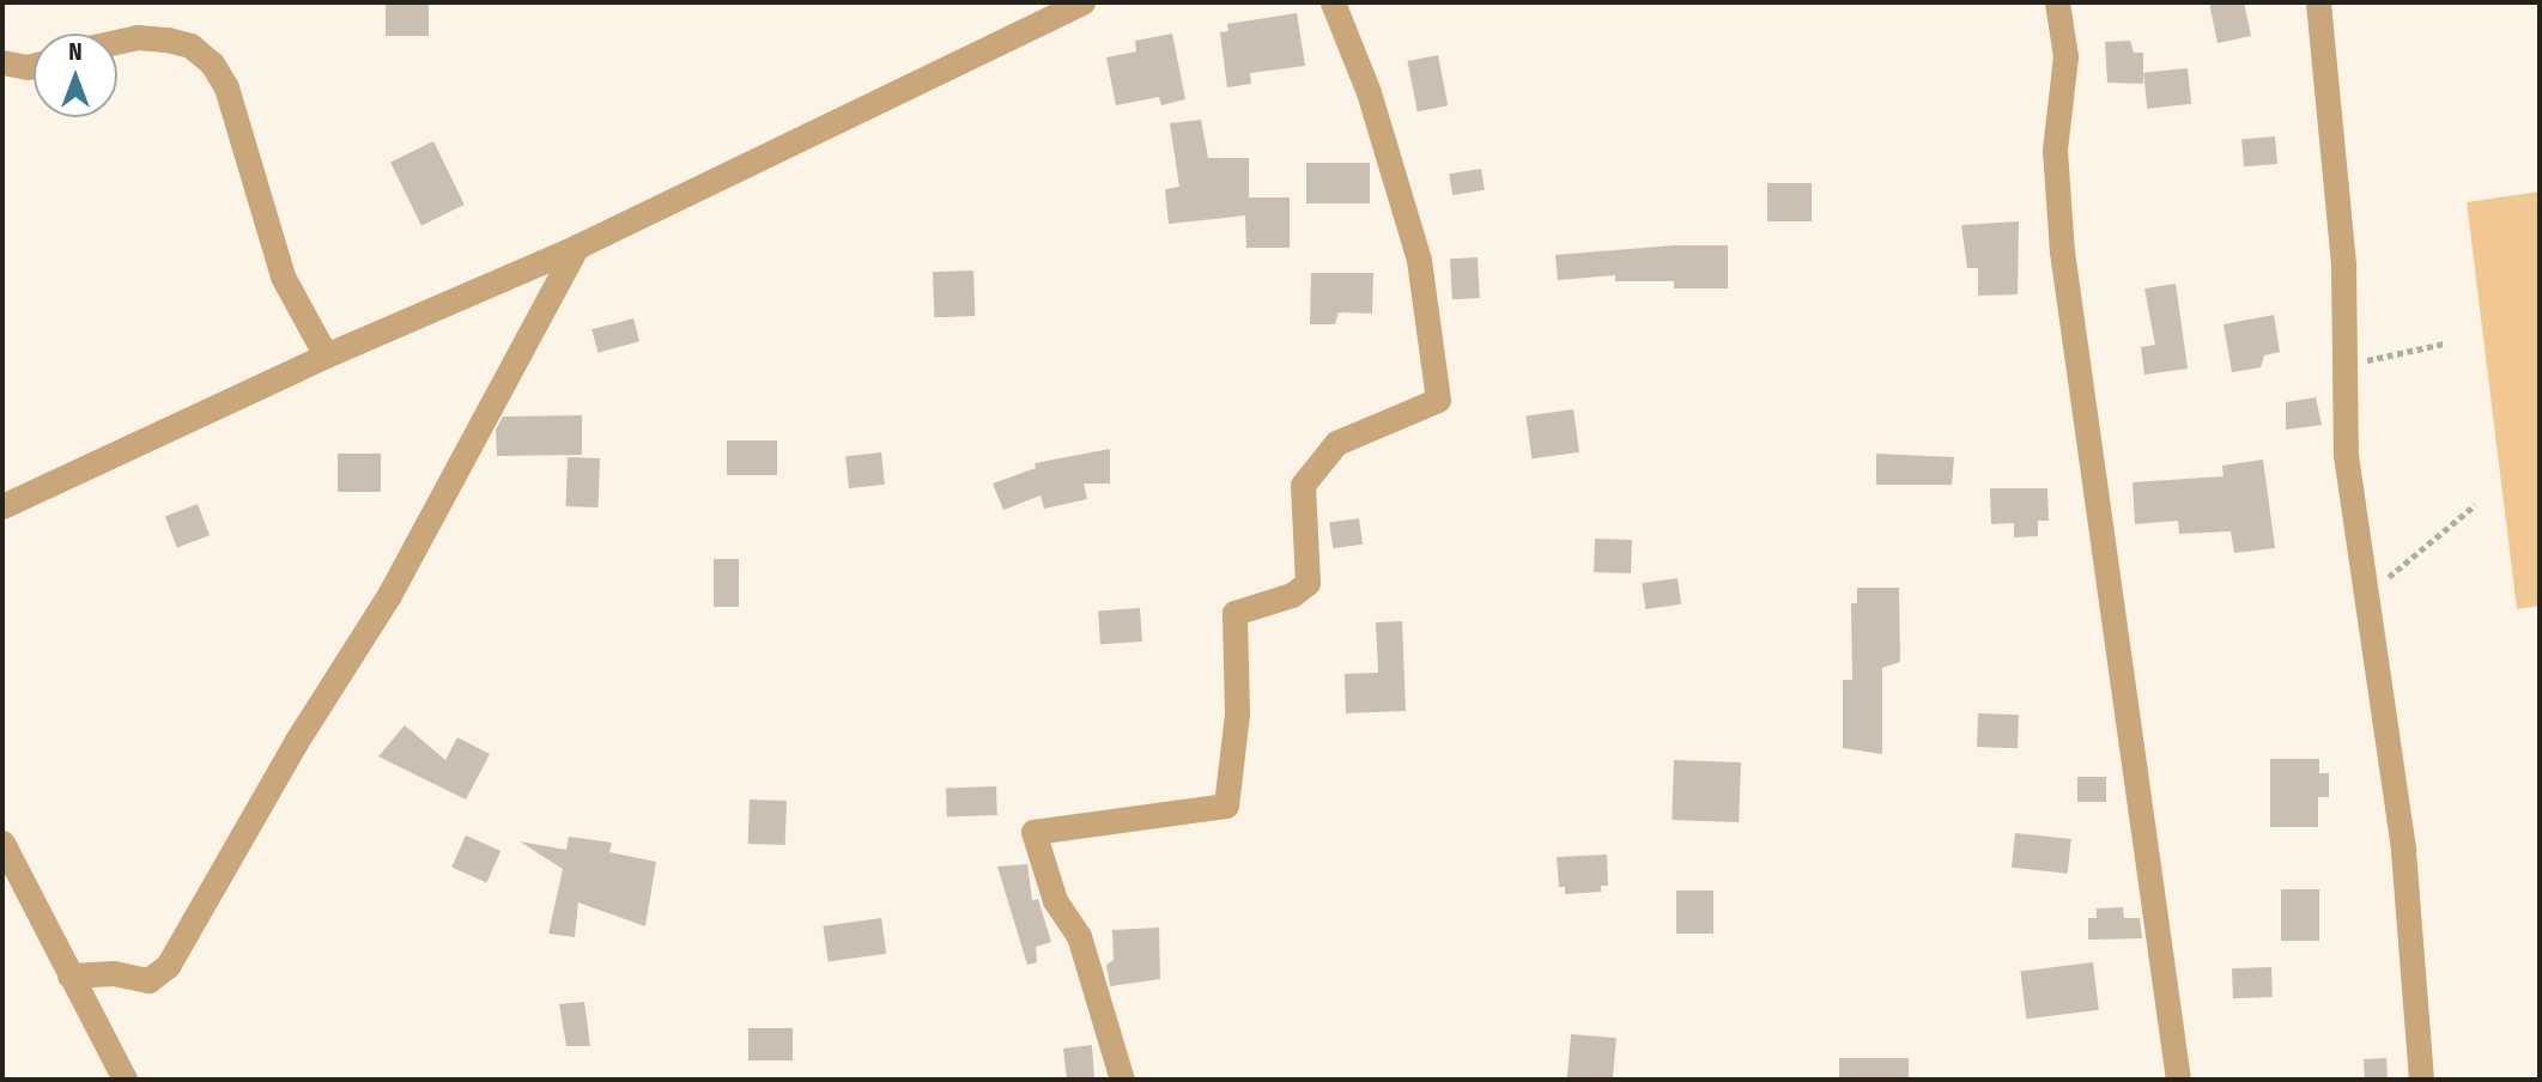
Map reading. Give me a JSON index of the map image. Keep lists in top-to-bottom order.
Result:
{
  "north": "top"
}
